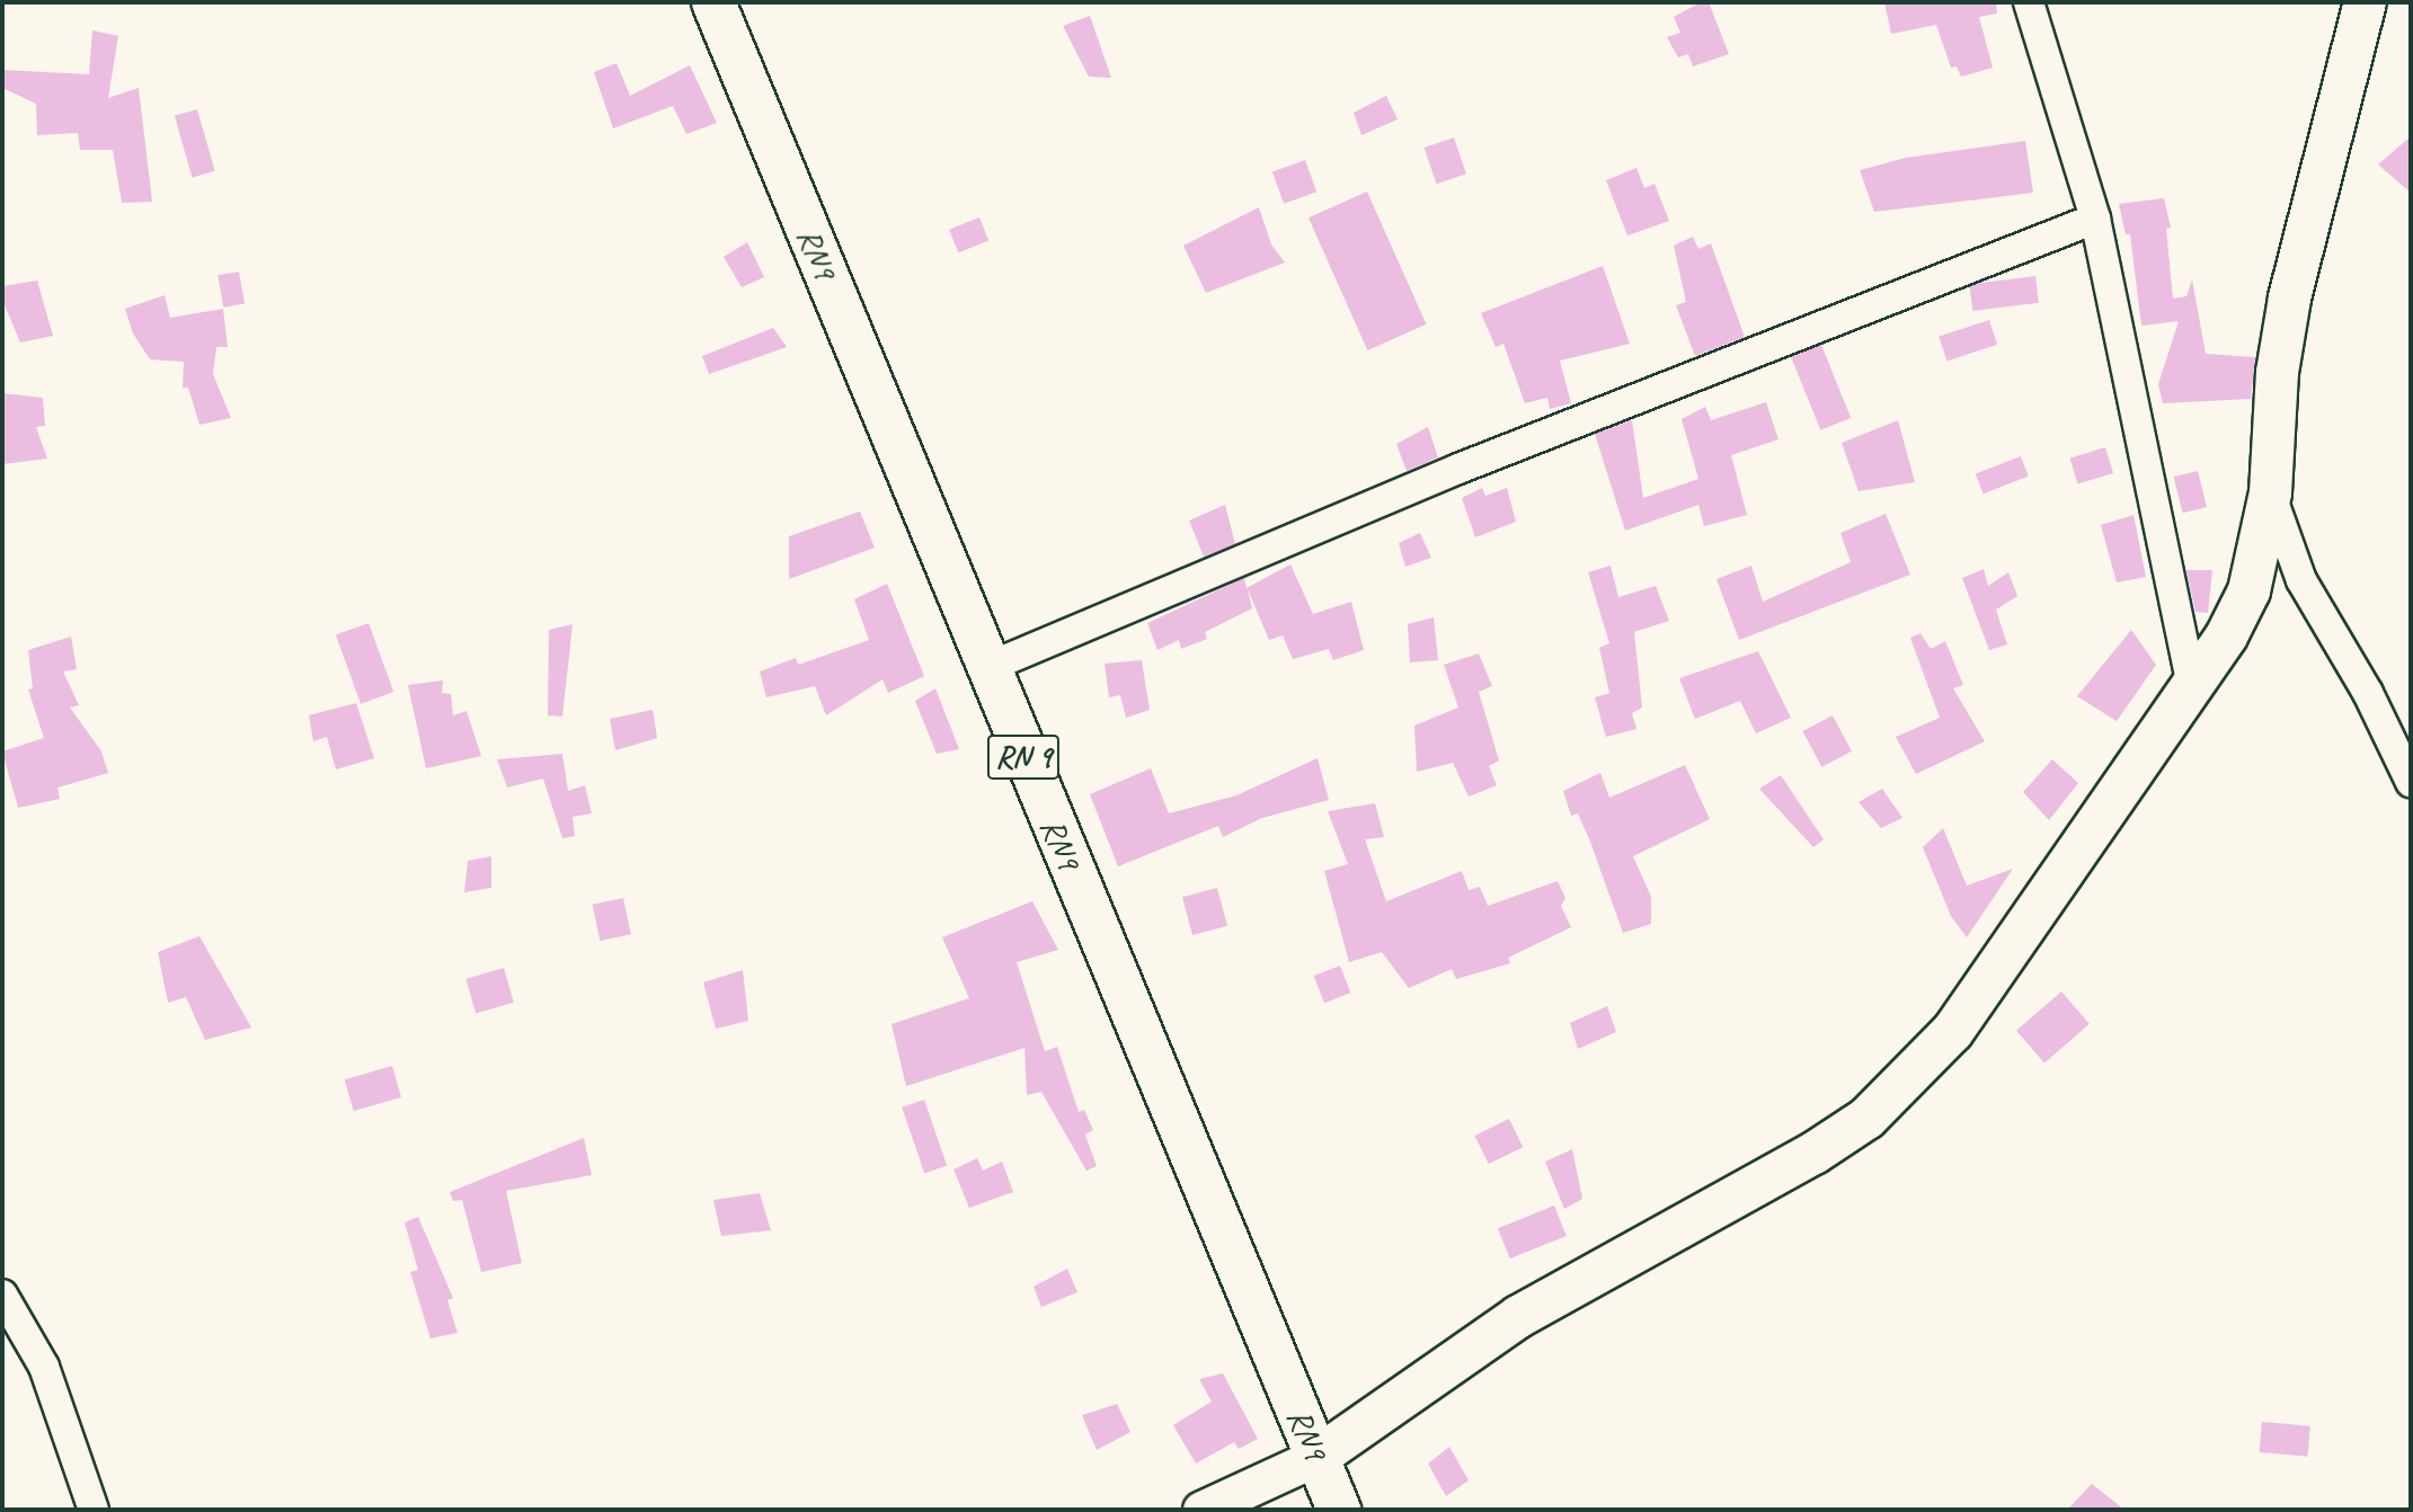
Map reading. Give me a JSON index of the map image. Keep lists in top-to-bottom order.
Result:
{
  "streets": {
    "main road": ["RN9", "RN 9"]
  }
}
